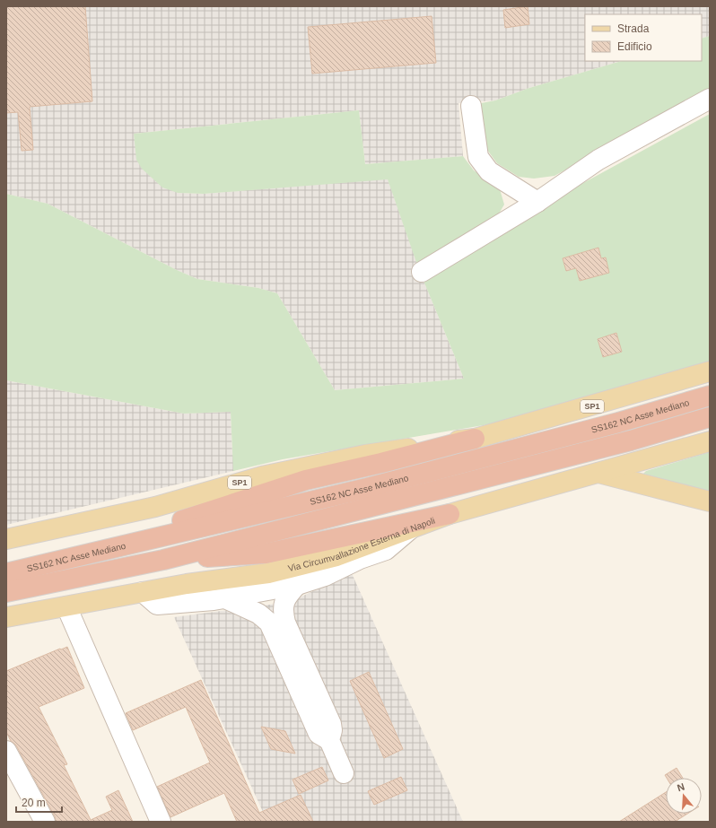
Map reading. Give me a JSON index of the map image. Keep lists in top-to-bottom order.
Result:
{
  "streets": {
    "highway": ["SS162 NC Asse Mediano"],
    "main road": ["SP1", "Via Circumvallazione Esterna di Napoli"]
  },
  "legend": ["Strada", "Edificio"],
  "scale_bar": "20 m",
  "north": "top"
}
